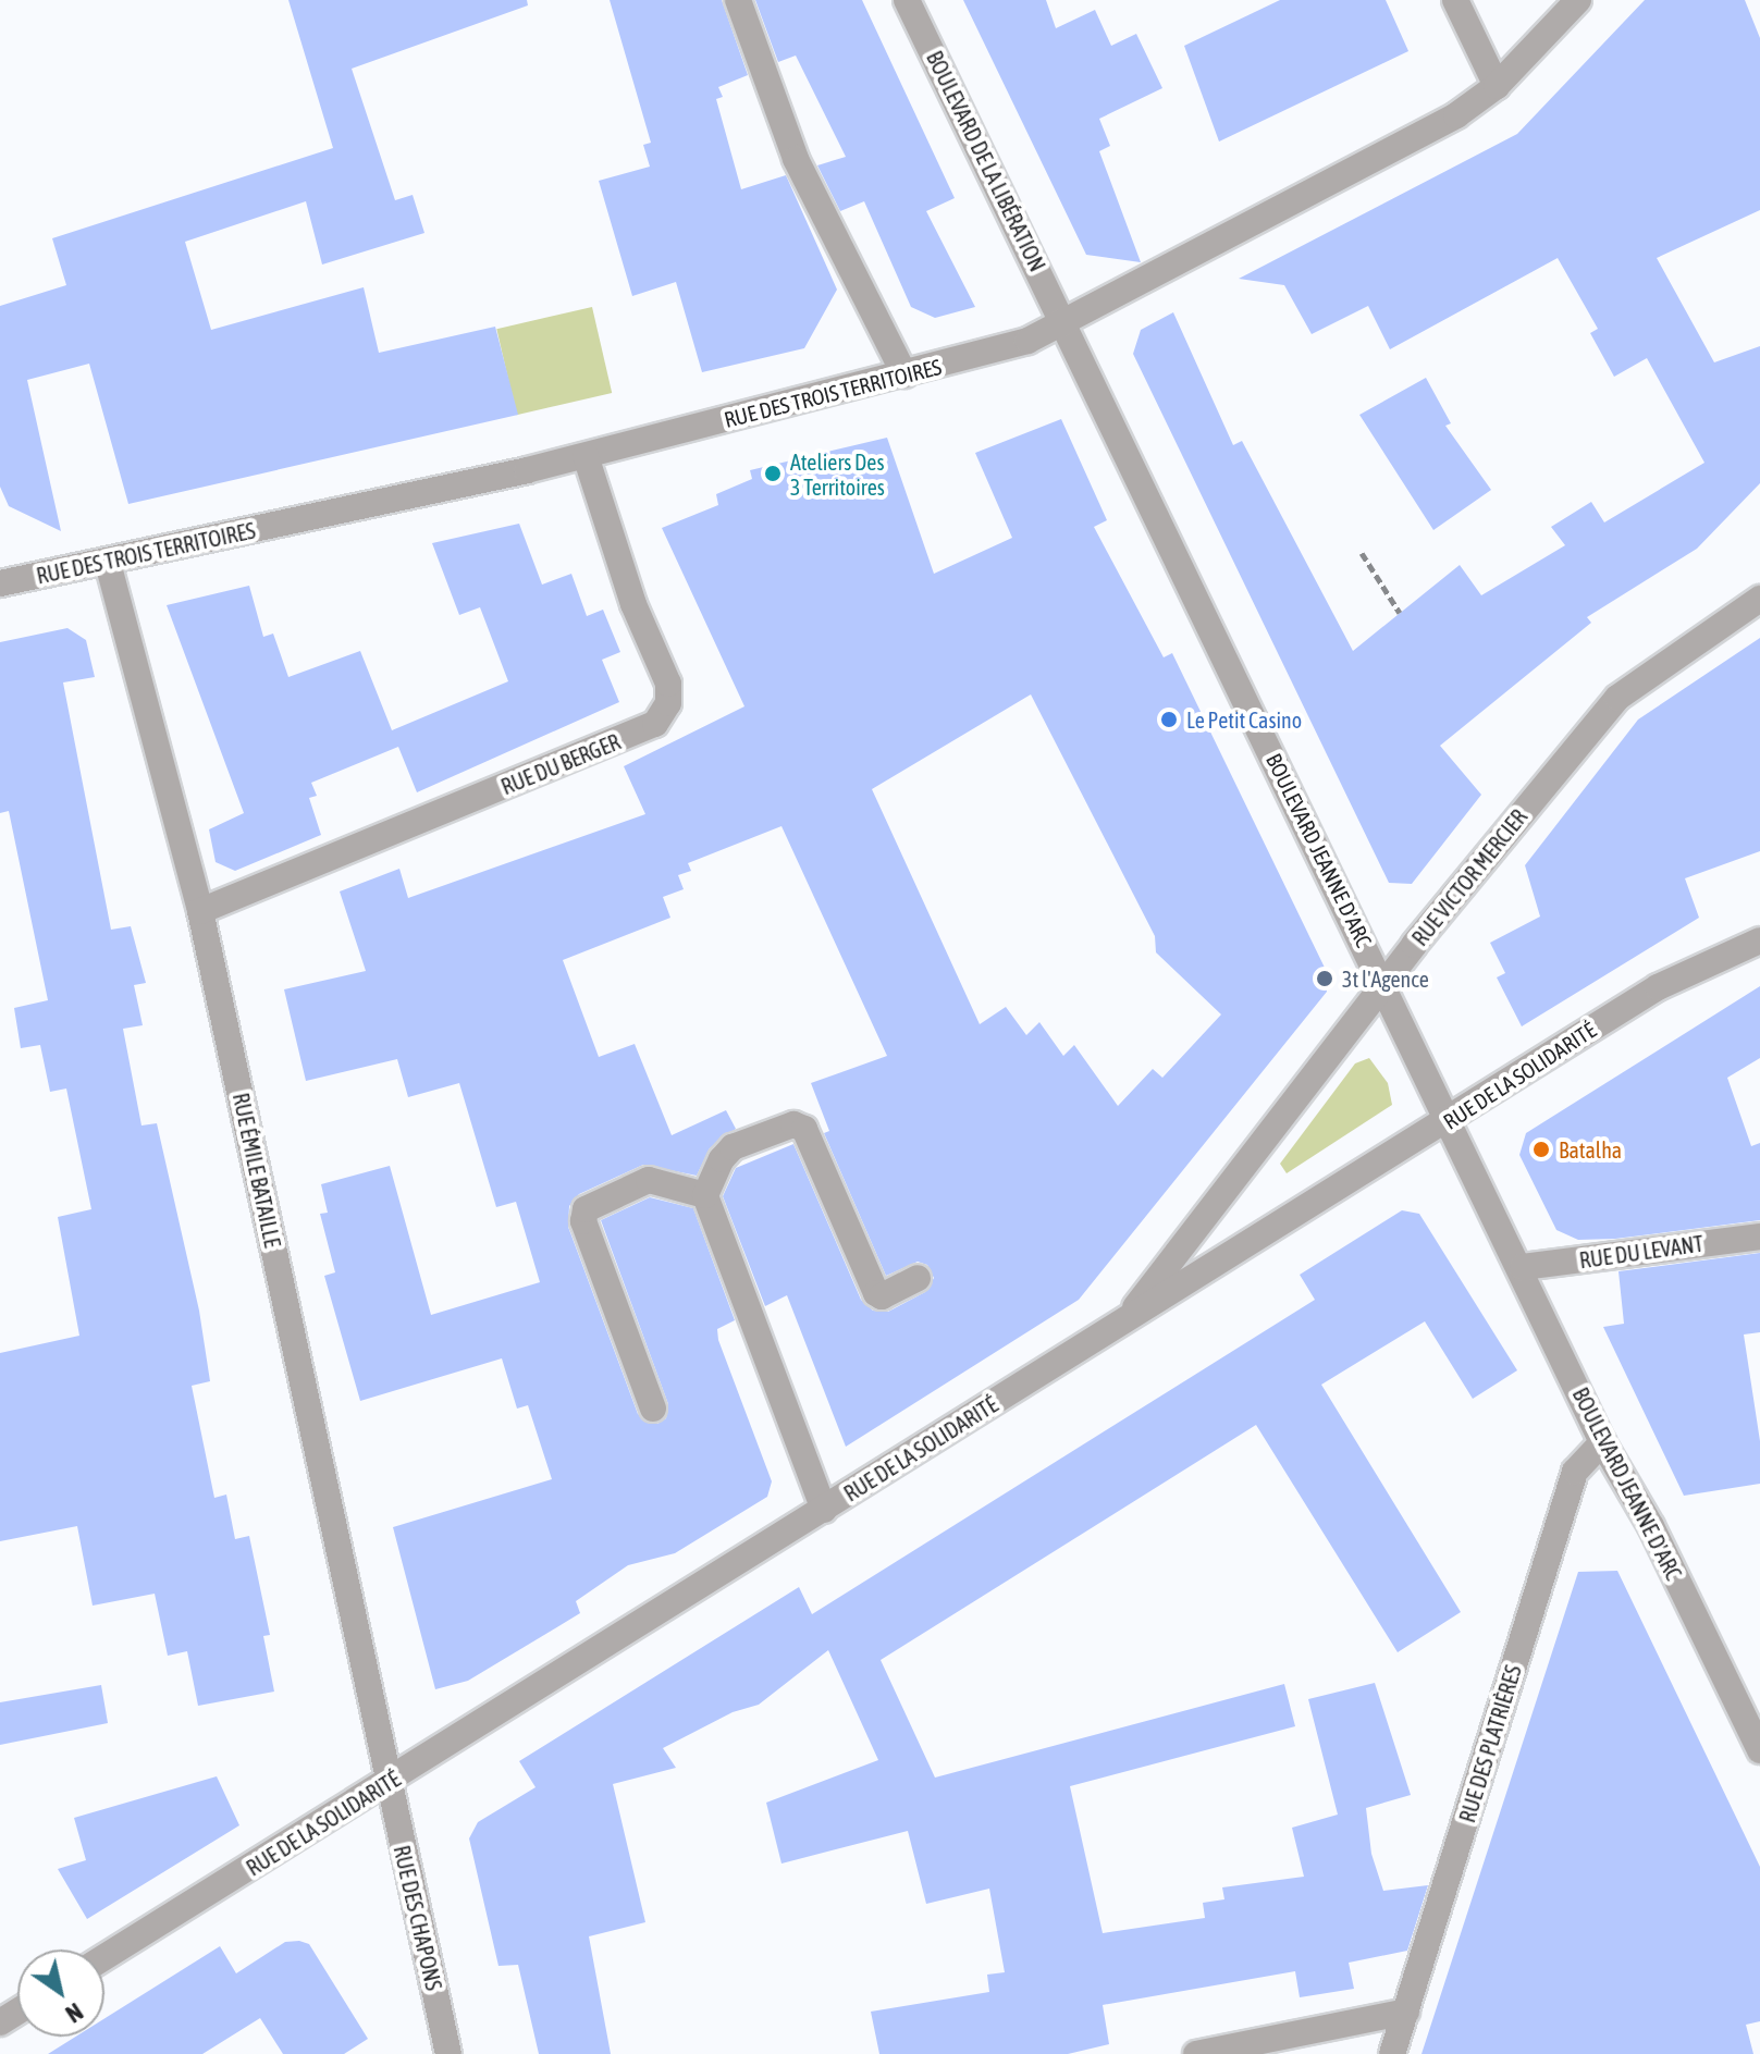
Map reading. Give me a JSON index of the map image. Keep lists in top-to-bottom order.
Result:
{
  "streets": {
    "street": [
      "BOULEVARD DE LA LIBÉRATION",
      "RUE DES TROIS TERRITOIRES",
      "RUE DU BERGER",
      "BOULEVARD JEANNE D'ARC",
      "RUE VICTOR MERCIER",
      "RUE DE LA SOLIDARITÉ",
      "RUE ÉMILE BATAILLE",
      "RUE DU LEVANT",
      "RUE DES PLATRIÈRES",
      "RUE DES CHAPONS"
    ]
  },
  "crossings": [
    ["BOULEVARD DE LA LIBÉRATION", "RUE DES TROIS TERRITOIRES"],
    ["BOULEVARD DE LA LIBÉRATION", "BOULEVARD JEANNE D'ARC"],
    ["RUE DES TROIS TERRITOIRES", "RUE DU BERGER"],
    ["RUE DES TROIS TERRITOIRES", "BOULEVARD JEANNE D'ARC"],
    ["RUE DES TROIS TERRITOIRES", "RUE ÉMILE BATAILLE"],
    ["RUE DU BERGER", "RUE ÉMILE BATAILLE"],
    ["BOULEVARD JEANNE D'ARC", "RUE VICTOR MERCIER"],
    ["BOULEVARD JEANNE D'ARC", "RUE DE LA SOLIDARITÉ"],
    ["BOULEVARD JEANNE D'ARC", "RUE DU LEVANT"],
    ["BOULEVARD JEANNE D'ARC", "RUE DES PLATRIÈRES"],
    ["RUE VICTOR MERCIER", "RUE DE LA SOLIDARITÉ"],
    ["RUE DE LA SOLIDARITÉ", "RUE ÉMILE BATAILLE"],
    ["RUE DE LA SOLIDARITÉ", "RUE DES CHAPONS"],
    ["RUE ÉMILE BATAILLE", "RUE DES CHAPONS"]
  ],
  "places": [
    "Ateliers Des 3 Territoires",
    "Le Petit Casino",
    "3t l'Agence",
    "Batalha"
  ],
  "north": "bottom right"
}
